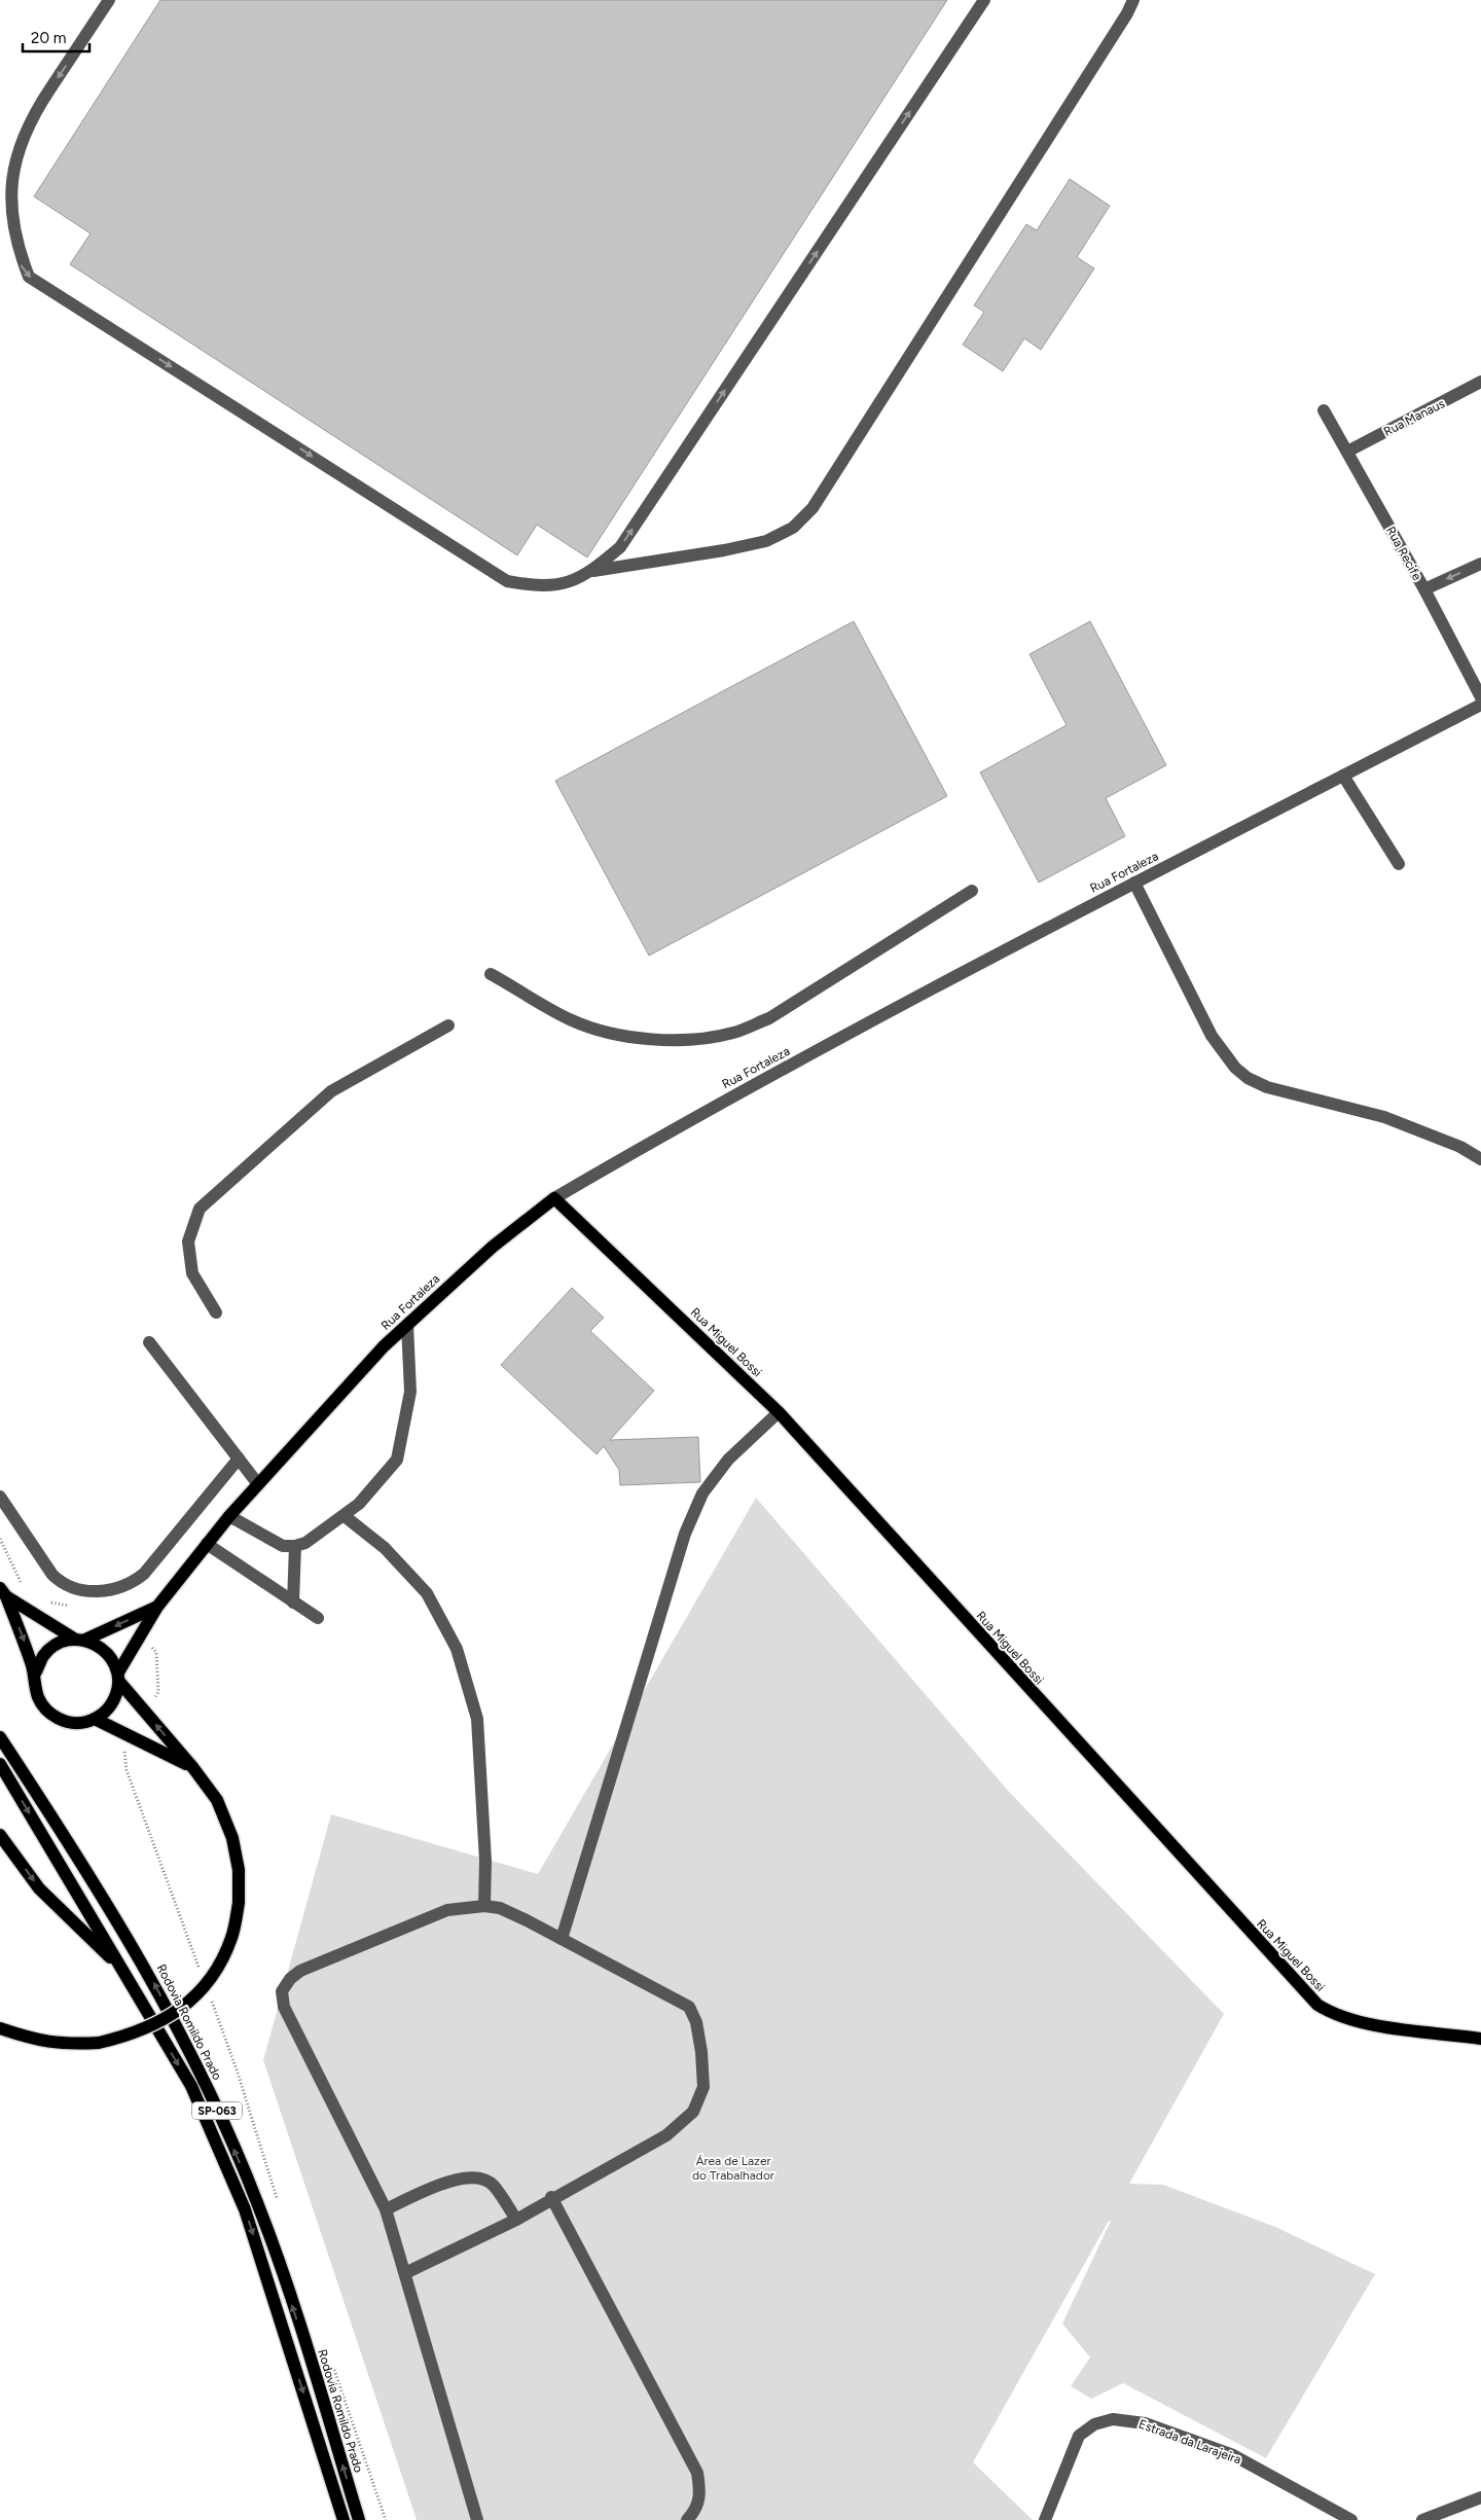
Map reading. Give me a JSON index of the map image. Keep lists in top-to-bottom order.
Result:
{
  "streets": {
    "main road": [
      "Rua Fortaleza",
      "Rua Miguel Bossi",
      "Rodovia Romildo Prado",
      "SP-063"
    ],
    "street": ["Rua Manaus", "Rua Recife", "Estrada da Larajeira"]
  },
  "crossings": [
    ["Rua Manaus", "Rua Recife"],
    ["Rua Fortaleza", "Rua Miguel Bossi"]
  ],
  "parks": ["Área de Lazer do Trabalhador"],
  "scale_bar": "20 m"
}
